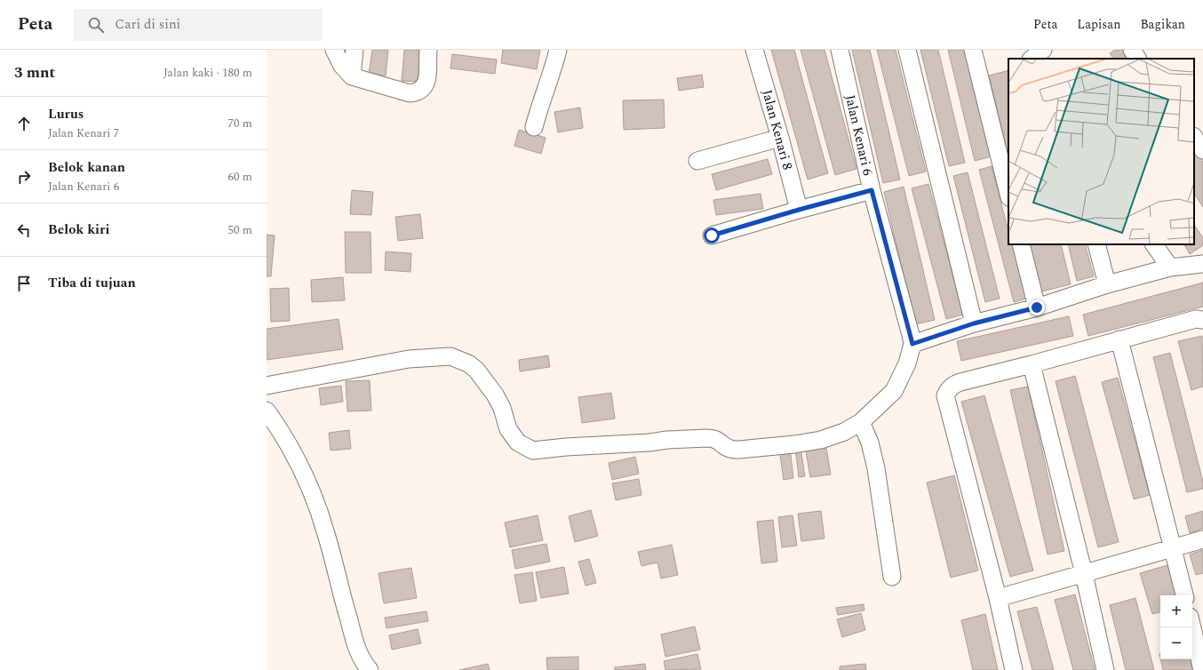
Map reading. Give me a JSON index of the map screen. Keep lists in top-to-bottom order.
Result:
{
  "streets": {
    "street": ["Jalan Kenari 8", "Jalan Kenari 6"]
  },
  "page": {
    "header": "Peta",
    "search": "Cari di sini",
    "nav": ["Peta", "Lapisan", "Bagikan"],
    "heading": ["3 mnt", "Jalan kaki · 180 m"],
    "list": [
      ["Lurus", "Jalan Kenari 7", "70 m"],
      ["Belok kanan", "Jalan Kenari 6", "60 m"],
      ["Belok kiri", "50 m"],
      "Tiba di tujuan"
    ],
    "map_buttons": ["+", "−"]
  }
}
